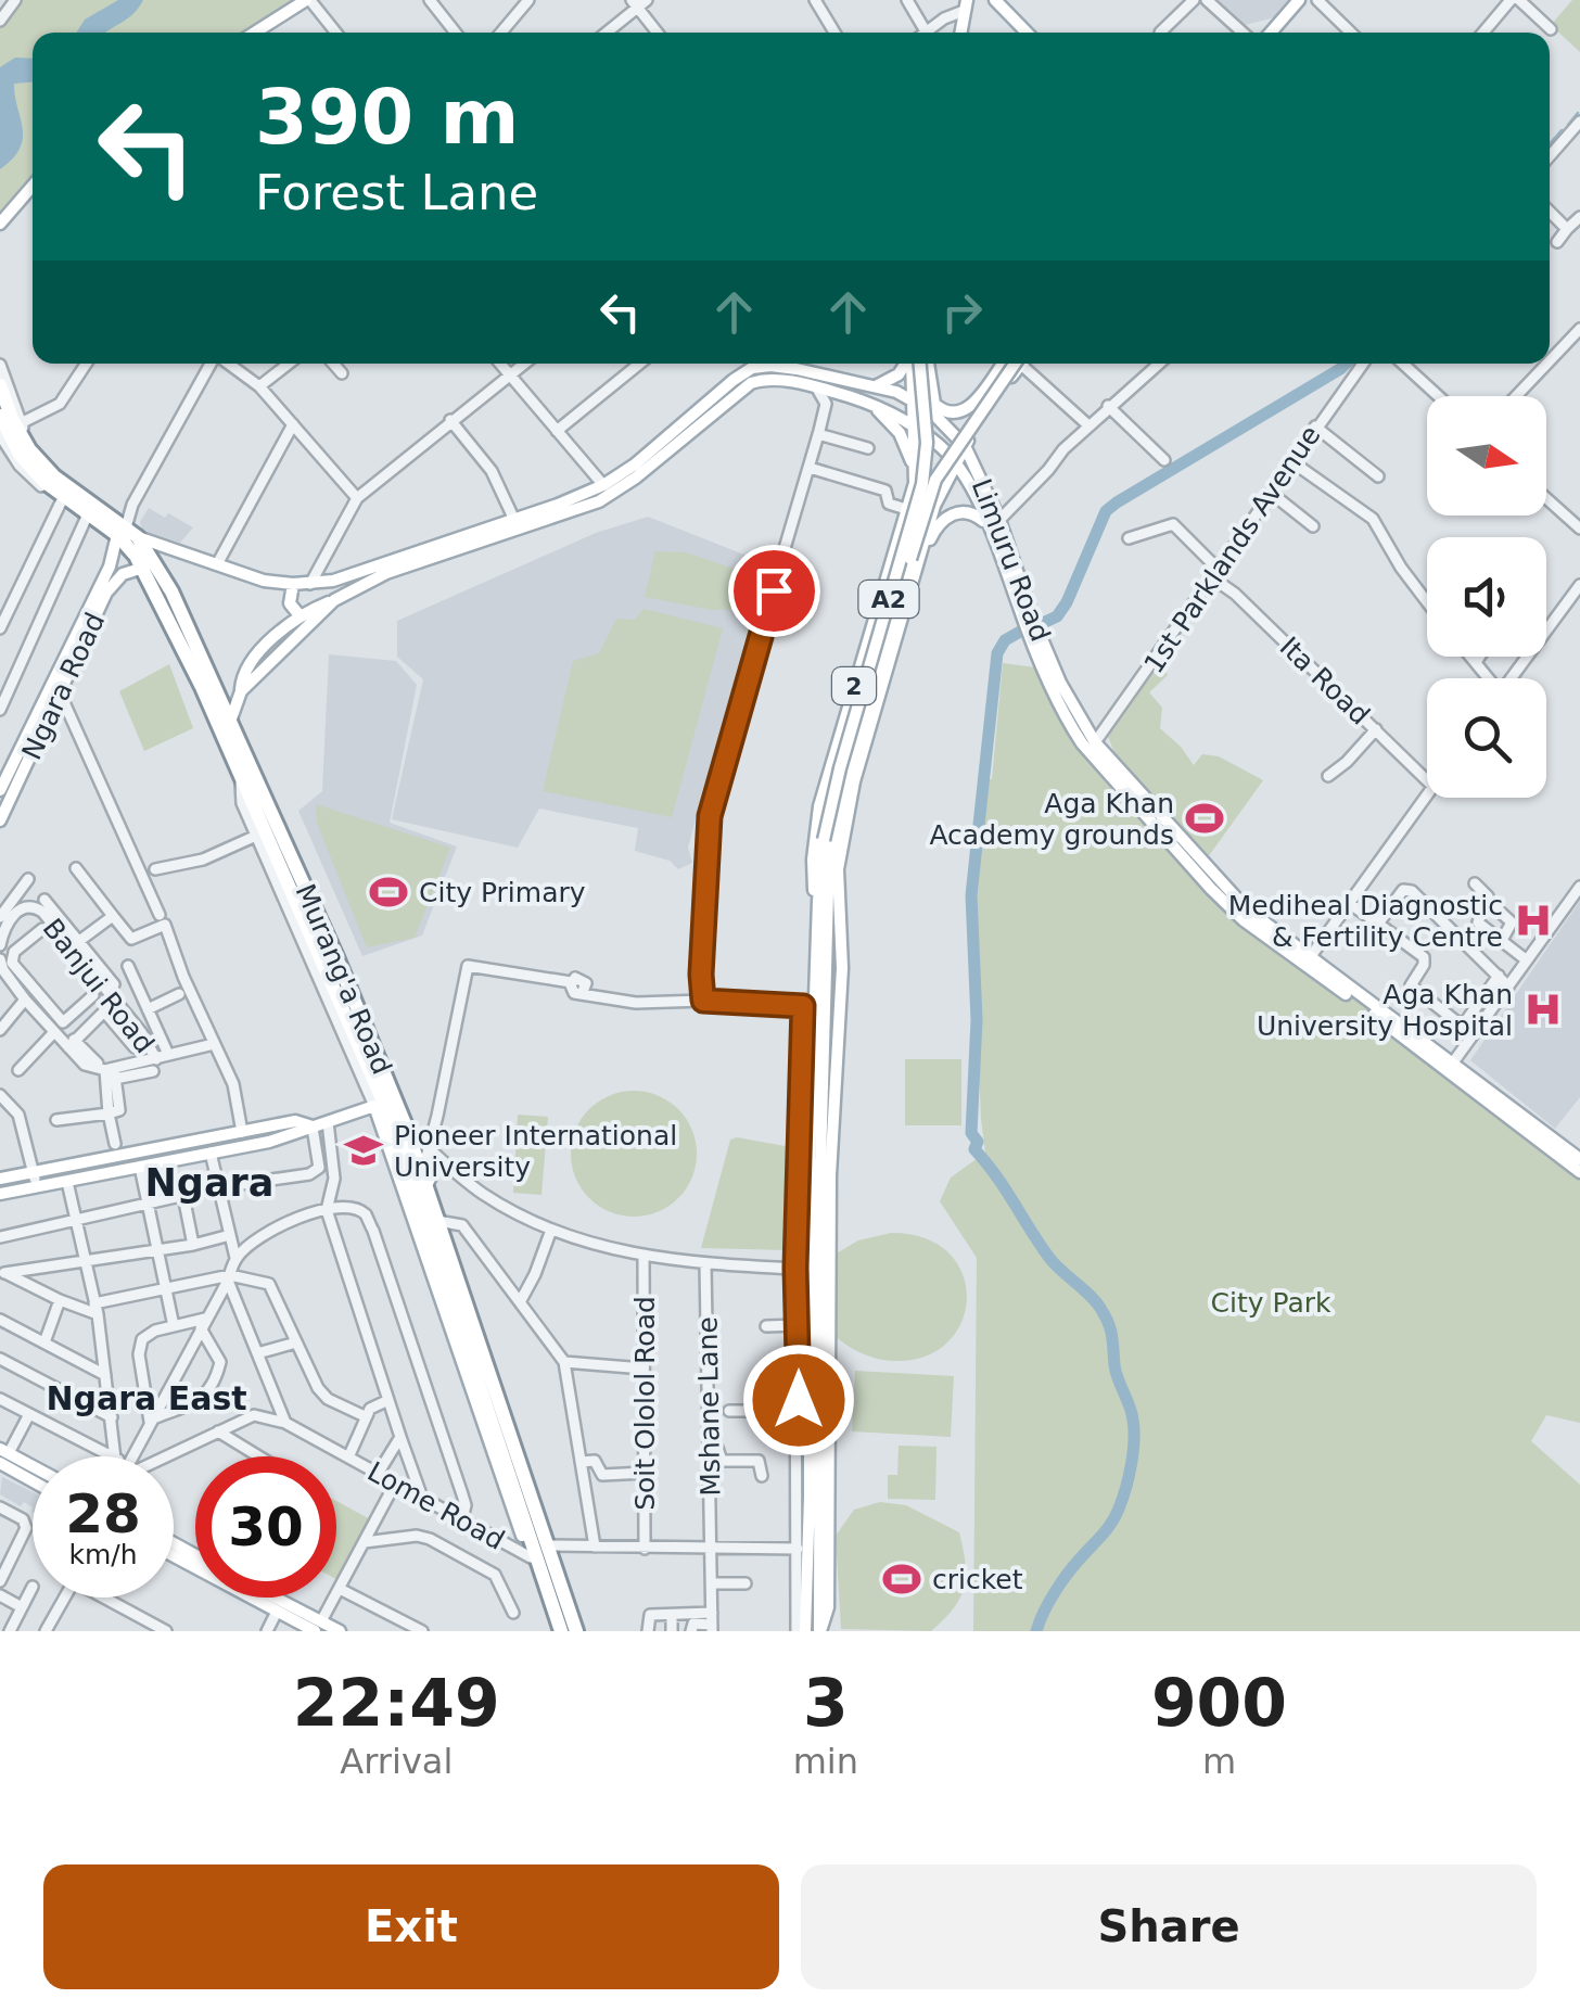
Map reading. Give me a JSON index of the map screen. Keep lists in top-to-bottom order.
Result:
{
  "streets": {
    "highway": ["Murang'a Road"],
    "main road": [
      "Limuru Road",
      "A2",
      "Ngara Road",
      "2"
    ],
    "street": [
      "1st Parklands Avenue",
      "Ita Road",
      "Banjui Road",
      "Soit Ololol Road",
      "Mshane Lane",
      "Lome Road"
    ]
  },
  "crossings": [
    ["1st Parklands Avenue", "Limuru Road"],
    ["1st Parklands Avenue", "Ita Road"],
    ["Limuru Road", "Ngara Road"],
    ["Limuru Road", "2"],
    ["Limuru Road", "Murang'a Road"],
    ["A2", "2"],
    ["Ngara Road", "Murang'a Road"],
    ["Murang'a Road", "Lome Road"]
  ],
  "districts": ["Ngara", "Ngara East"],
  "parks": ["City Park"],
  "places": {
    "sports": ["Aga Khan Academy grounds", "City Primary", "cricket"],
    "hospital": ["Mediheal Diagnostic & Fertility Centre", "Aga Khan University Hospital"],
    "school or university": ["Pioneer International University"]
  },
  "north": "right",
  "page": {
    "turn": ["390 m", "Forest Lane"],
    "speed": "28 km/h",
    "limit": "30",
    "eta": [
      "22:49",
      "Arrival",
      "3",
      "min",
      "900",
      "m"
    ],
    "buttons": ["Exit", "Share"]
  }
}
